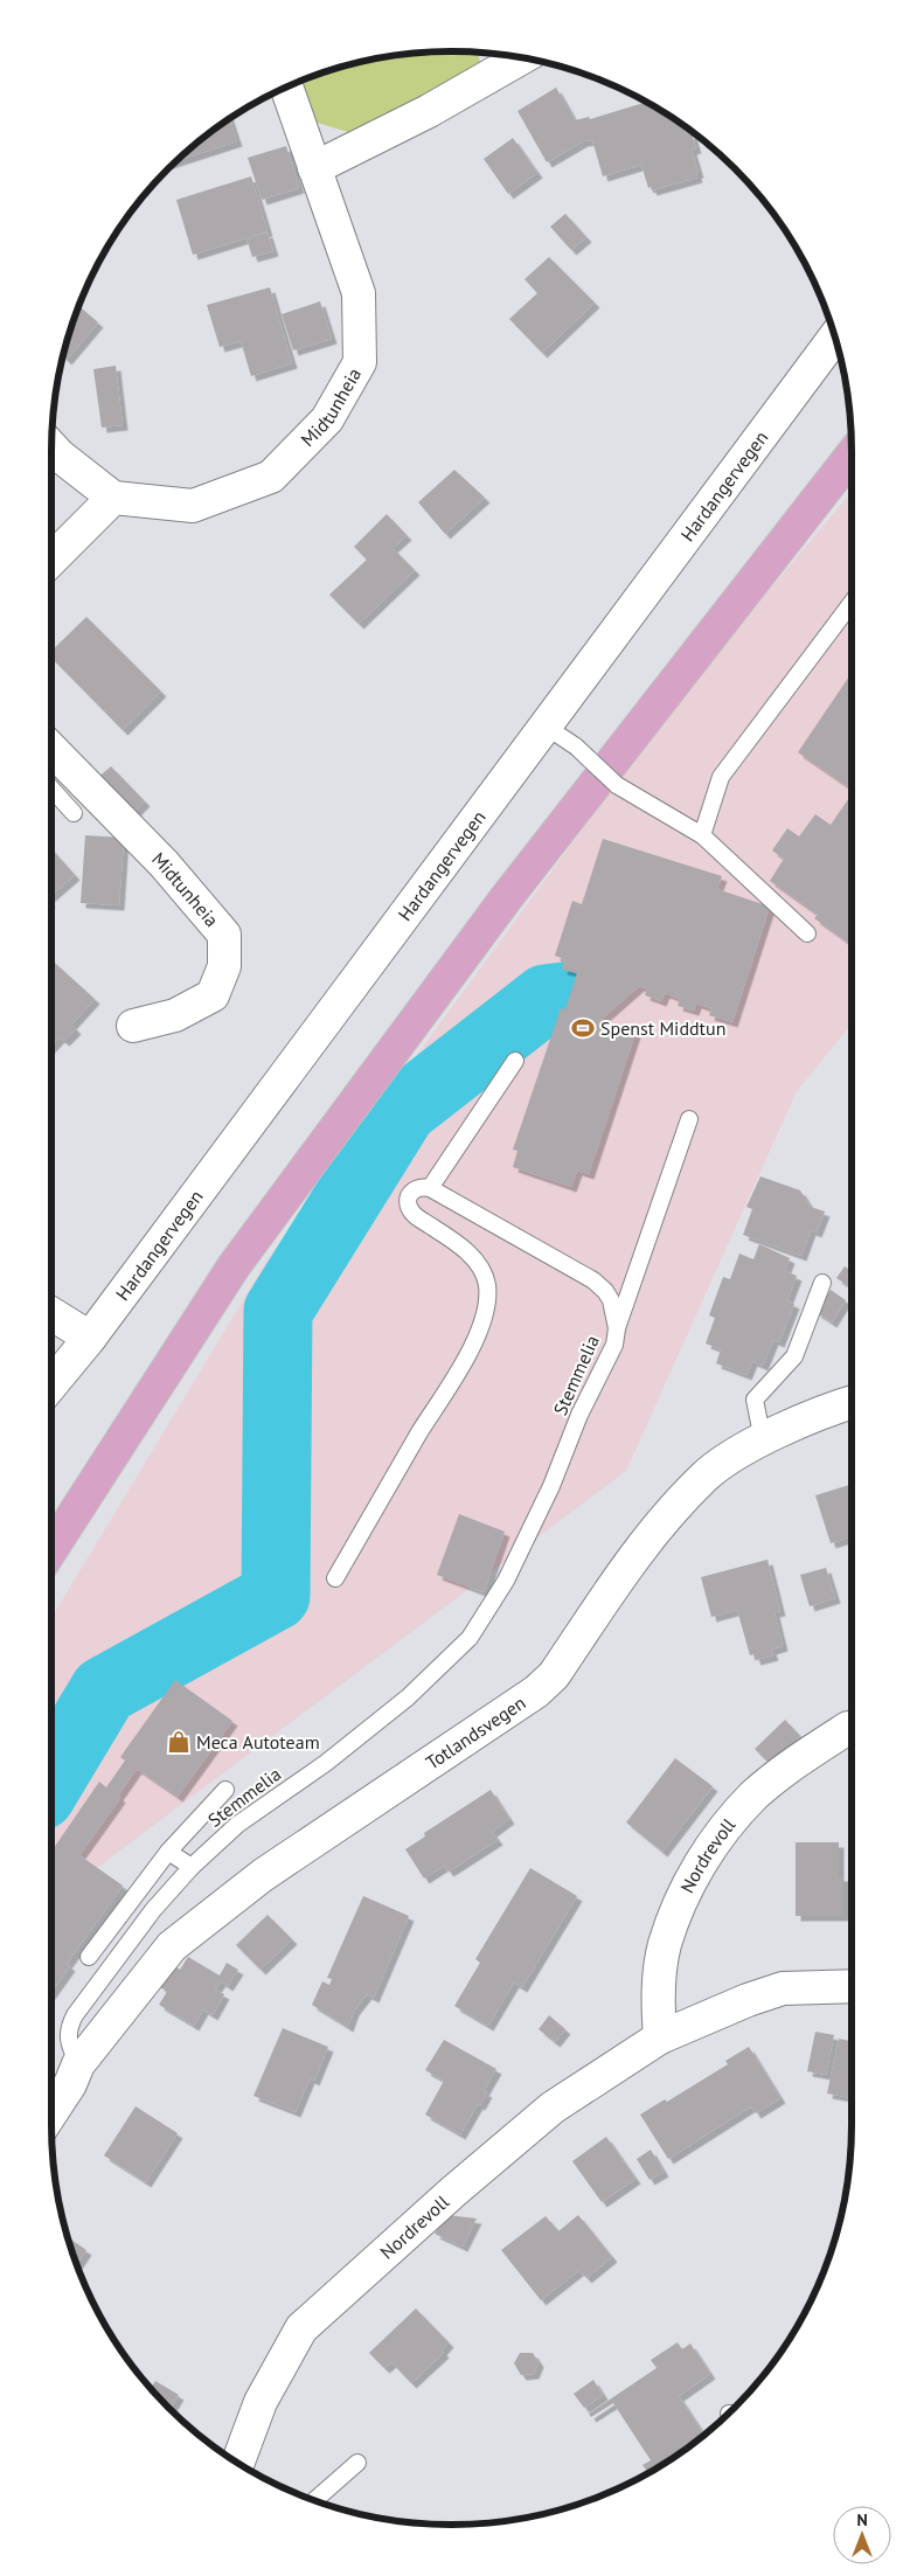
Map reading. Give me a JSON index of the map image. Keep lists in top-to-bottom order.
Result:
{
  "streets": {
    "street": [
      "Midtunheia",
      "Hardangervegen",
      "Totlandsvegen",
      "Nordrevoll"
    ],
    "lane": ["Stemmelia"]
  },
  "places": {
    "sports": ["Spenst Middtun"],
    "shop": ["Meca Autoteam"]
  },
  "north": "top"
}
